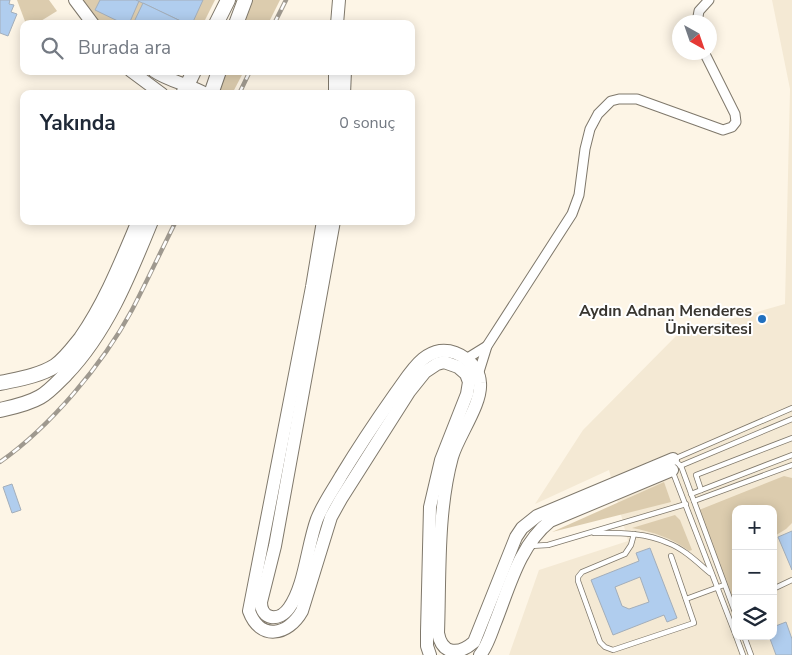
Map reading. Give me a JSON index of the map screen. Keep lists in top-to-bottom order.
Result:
{
  "places": ["Aydın Adnan Menderes Üniversitesi"],
  "north": "bottom right",
  "page": {
    "search": "Burada ara",
    "heading": ["Yakında", "0 sonuç"],
    "map_buttons": ["+", "−"]
  }
}
